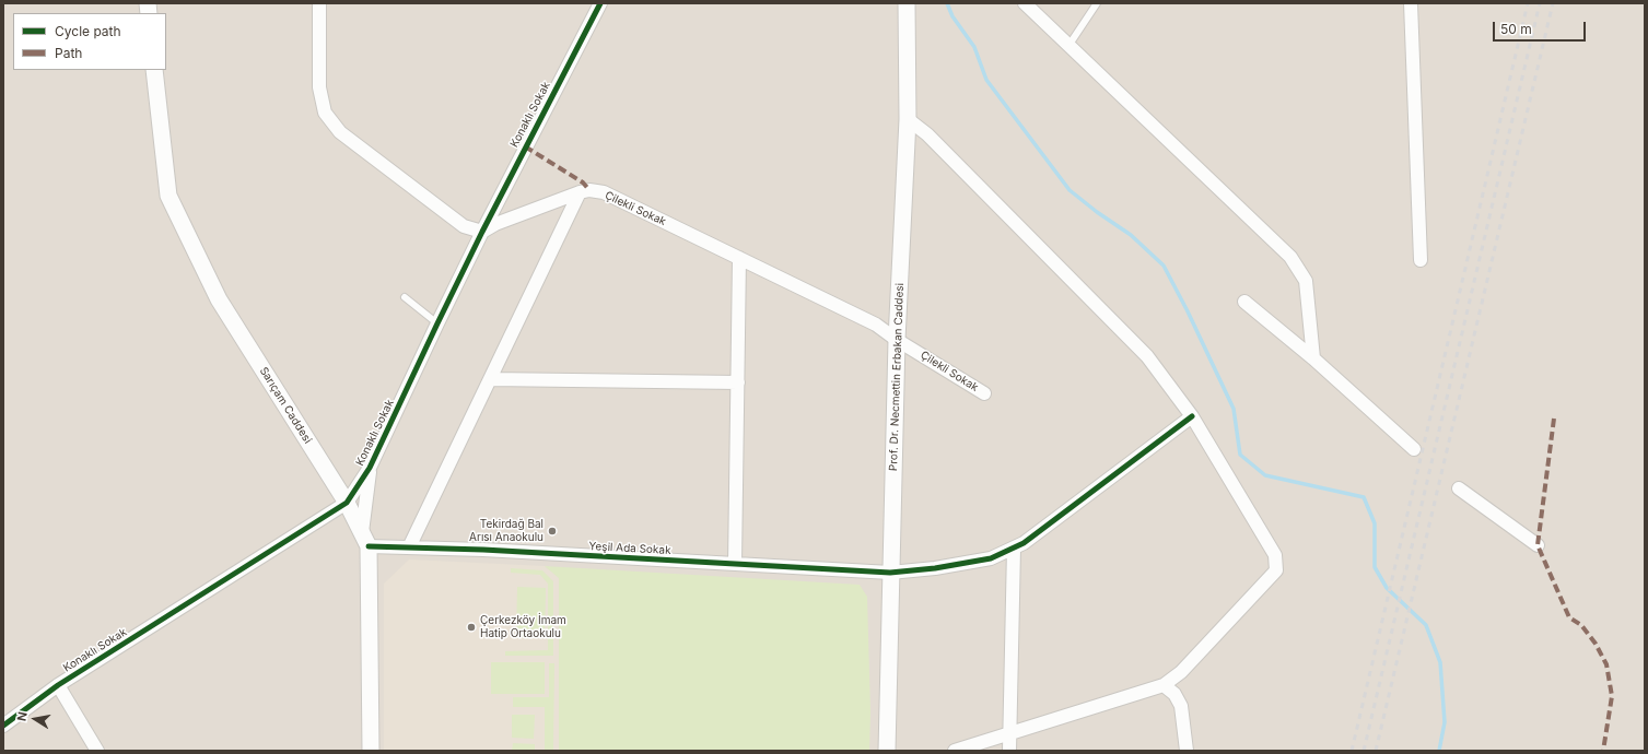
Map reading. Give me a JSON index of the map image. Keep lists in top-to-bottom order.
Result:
{
  "streets": {
    "street": [
      "Konaklı Sokak",
      "Çilekli Sokak",
      "Prof. Dr. Necmettin Erbakan Caddesi",
      "Sarıçam Caddesi",
      "Yeşil Ada Sokak"
    ]
  },
  "crossings": [
    ["Konaklı Sokak", "Çilekli Sokak"],
    ["Konaklı Sokak", "Sarıçam Caddesi"],
    ["Çilekli Sokak", "Prof. Dr. Necmettin Erbakan Caddesi"],
    ["Prof. Dr. Necmettin Erbakan Caddesi", "Yeşil Ada Sokak"],
    ["Sarıçam Caddesi", "Yeşil Ada Sokak"]
  ],
  "places": ["Tekirdağ Bal Arısı Anaokulu", "Çerkezköy İmam Hatip Ortaokulu"],
  "legend": ["Cycle path", "Path"],
  "scale_bar": "50 m",
  "north": "left"
}
